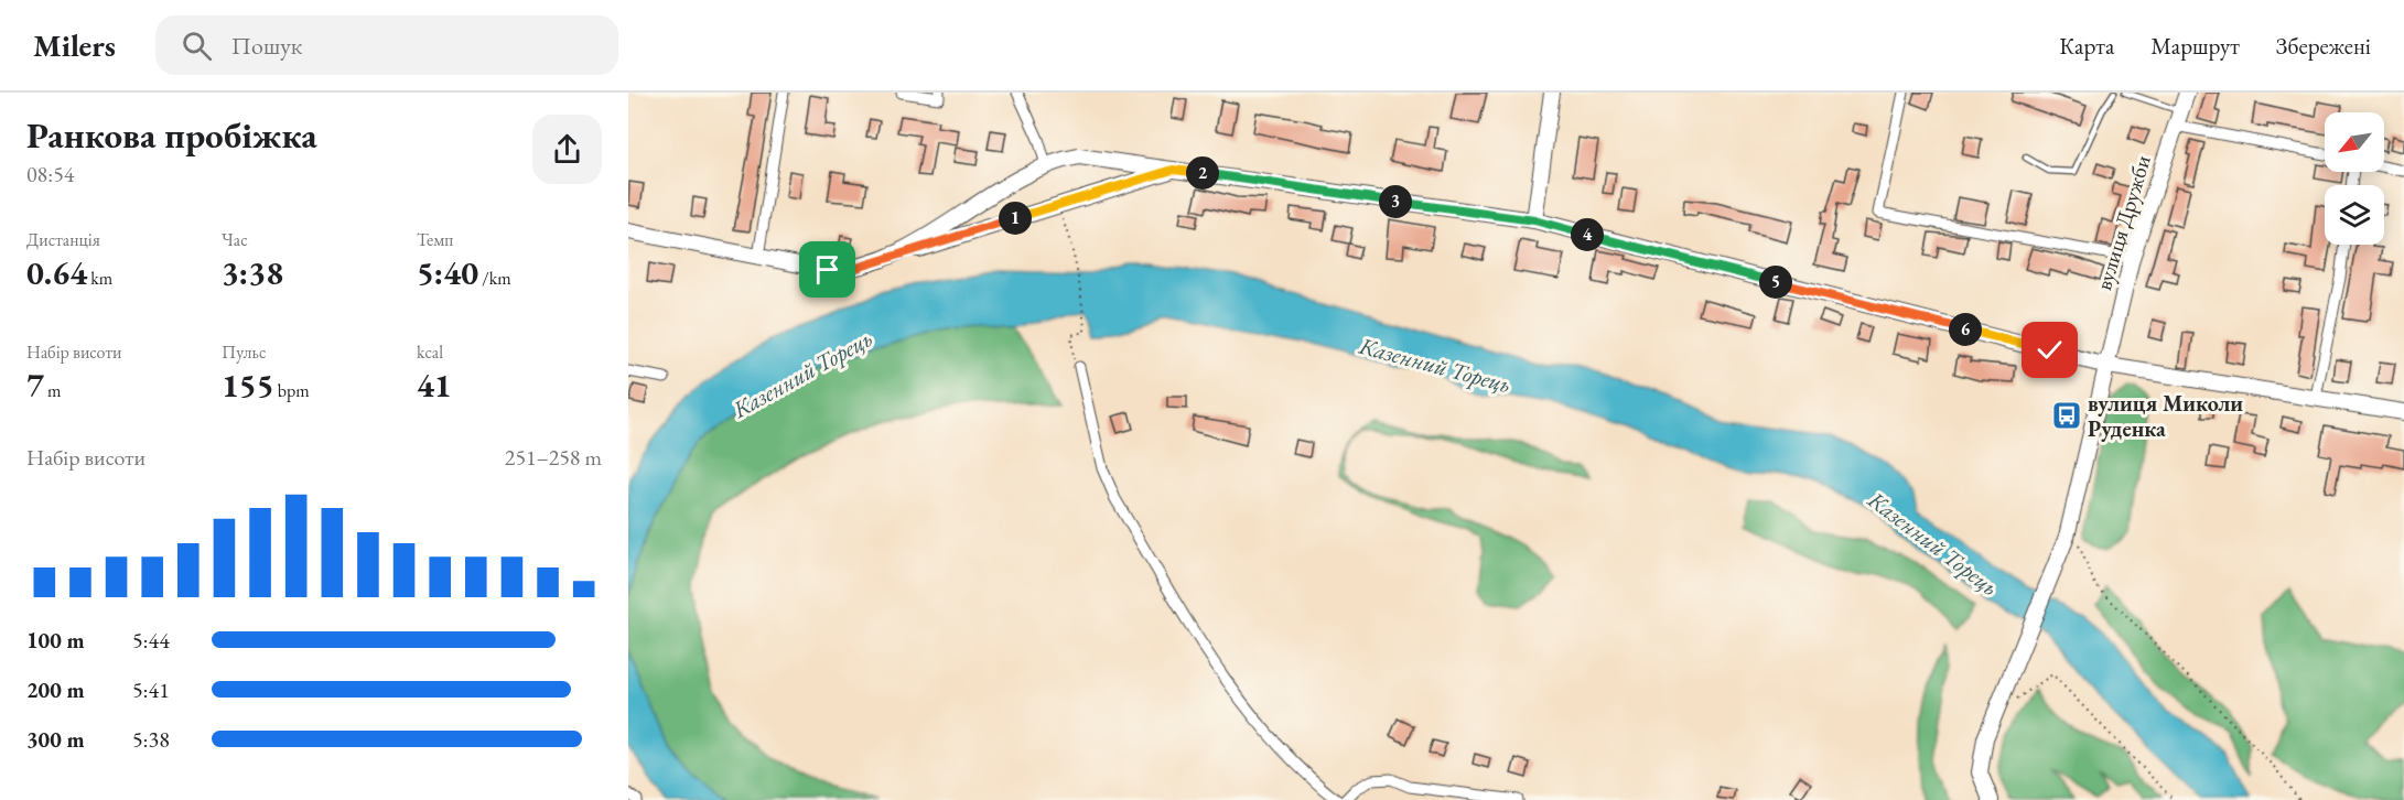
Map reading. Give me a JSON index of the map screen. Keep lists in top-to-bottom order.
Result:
{
  "streets": {
    "street": ["вулиця Дружби"]
  },
  "water": ["Казенний Торець"],
  "places": {
    "bus stop": ["вулиця Миколи Руденка"]
  },
  "north": "bottom left",
  "page": {
    "header": "Milers",
    "search": "Пошук",
    "nav": ["Карта", "Маршрут", "Збережені"],
    "heading": ["Ранкова пробіжка", "08:54"],
    "pins": [
      "2",
      "3",
      "1",
      "4",
      "5",
      "6"
    ],
    "stats": [
      ["Дистанція", "0.64 km"],
      ["Час", "3:38"],
      ["Темп", "5:40 /km"],
      ["Набір висоти", "7 m"],
      ["Пульс", "155 bpm"],
      ["kcal", "41"]
    ],
    "chart": ["Набір висоти", "251–258 m"],
    "list": [
      {
        "name": "100 m",
        "note": "5:44"
      },
      {
        "name": "200 m",
        "note": "5:41"
      },
      {
        "name": "300 m",
        "note": "5:38"
      }
    ]
  }
}
